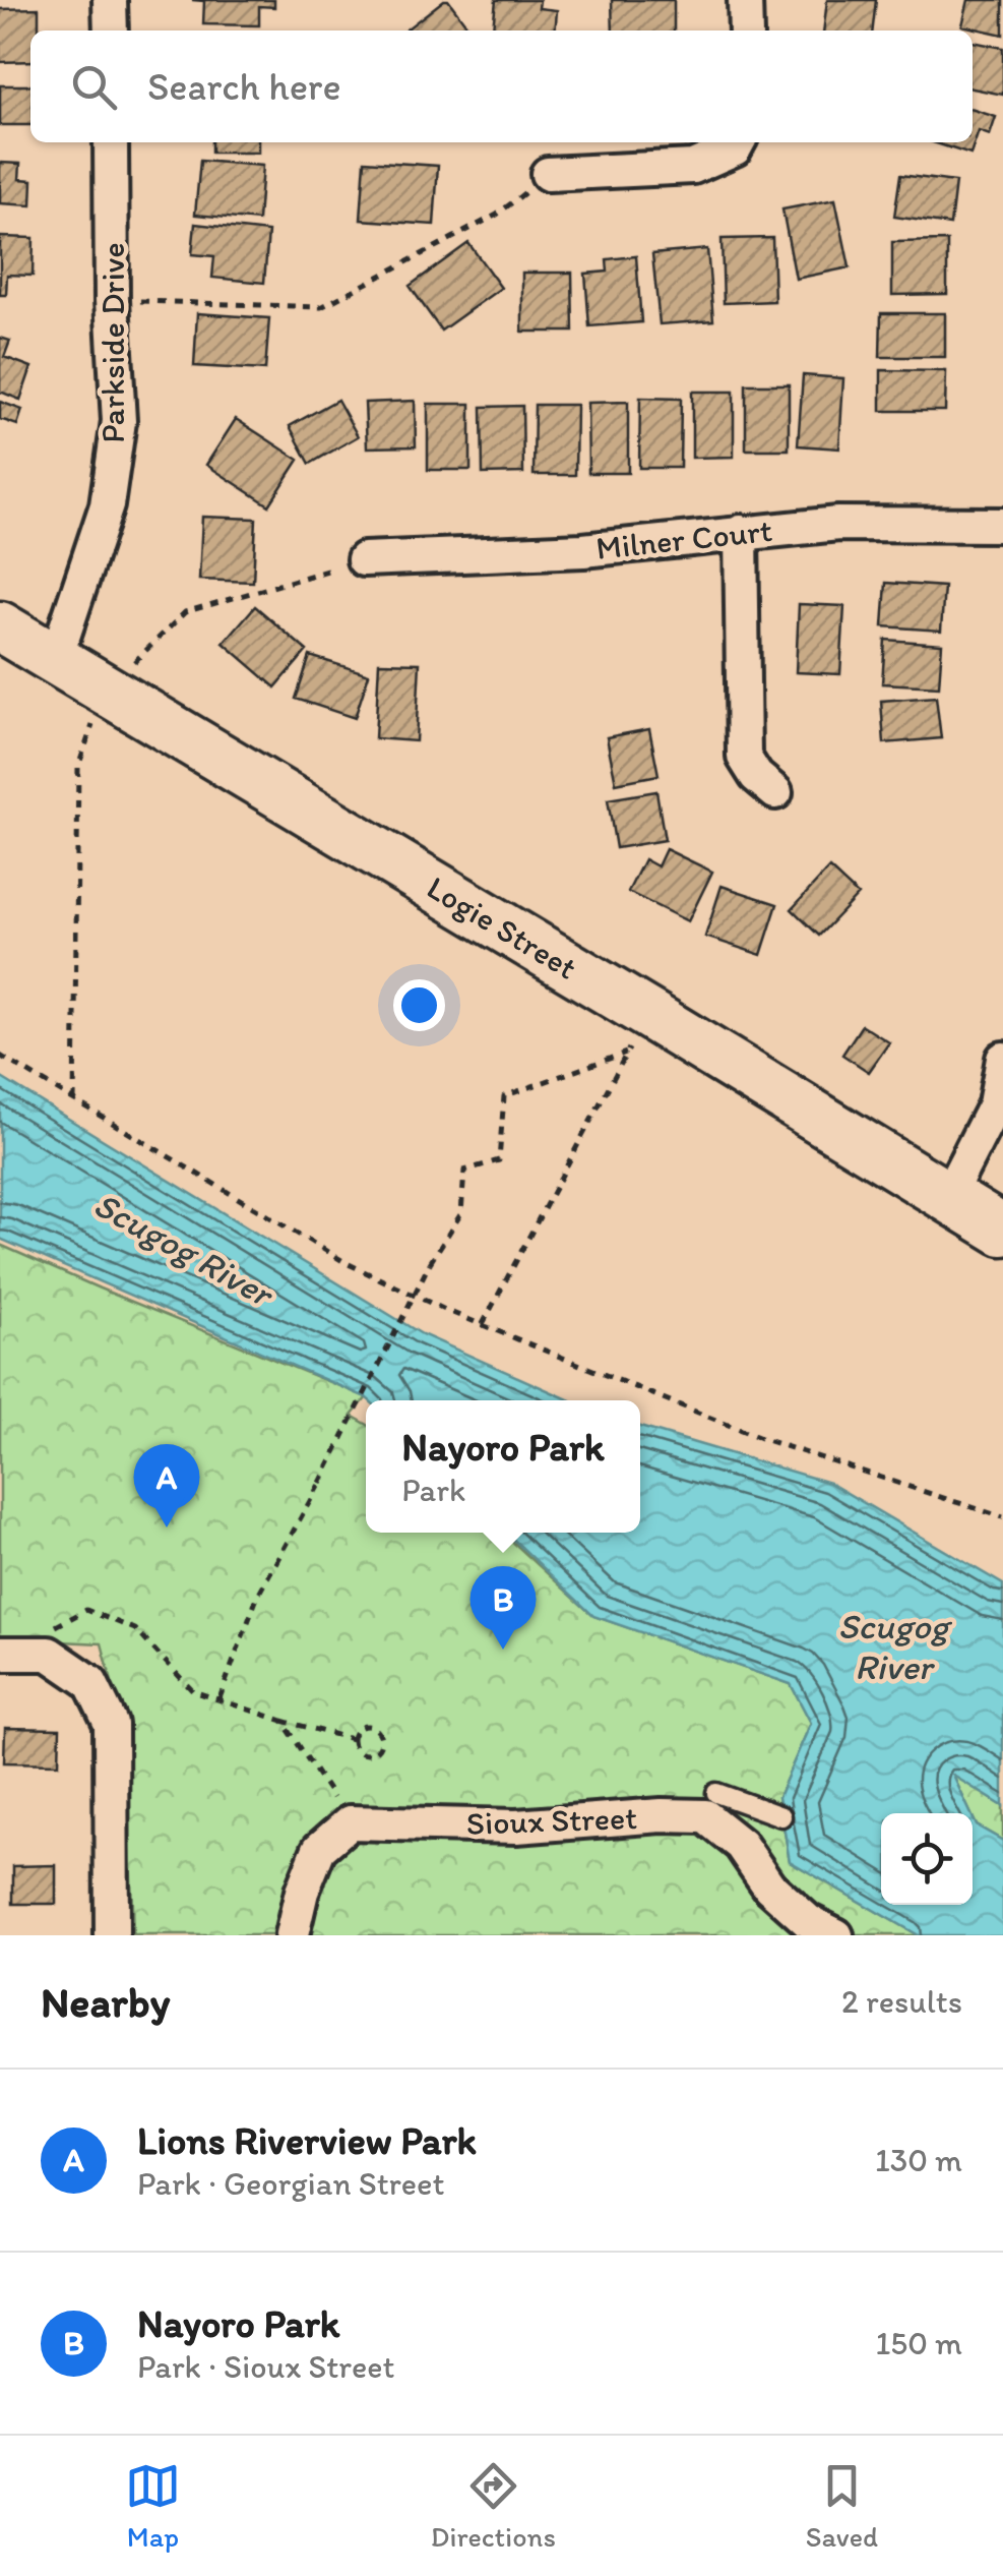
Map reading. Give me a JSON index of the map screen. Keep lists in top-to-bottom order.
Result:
{
  "streets": {
    "street": [
      "Parkside Drive",
      "Milner Court",
      "Logie Street",
      "Sioux Street"
    ]
  },
  "crossings": [
    ["Parkside Drive", "Logie Street"]
  ],
  "water": ["Scugog River"],
  "page": {
    "search": "Search here",
    "popup": ["Nayoro Park", "Park"],
    "pins": ["A", "B"],
    "heading": ["Nearby", "2 results"],
    "list": [
      {
        "mark": "A",
        "name": "Lions Riverview Park",
        "note": "Park · Georgian Street",
        "value": "130 m"
      },
      {
        "mark": "B",
        "name": "Nayoro Park",
        "note": "Park · Sioux Street",
        "value": "150 m"
      }
    ],
    "nav": ["Map", "Directions", "Saved"]
  }
}
